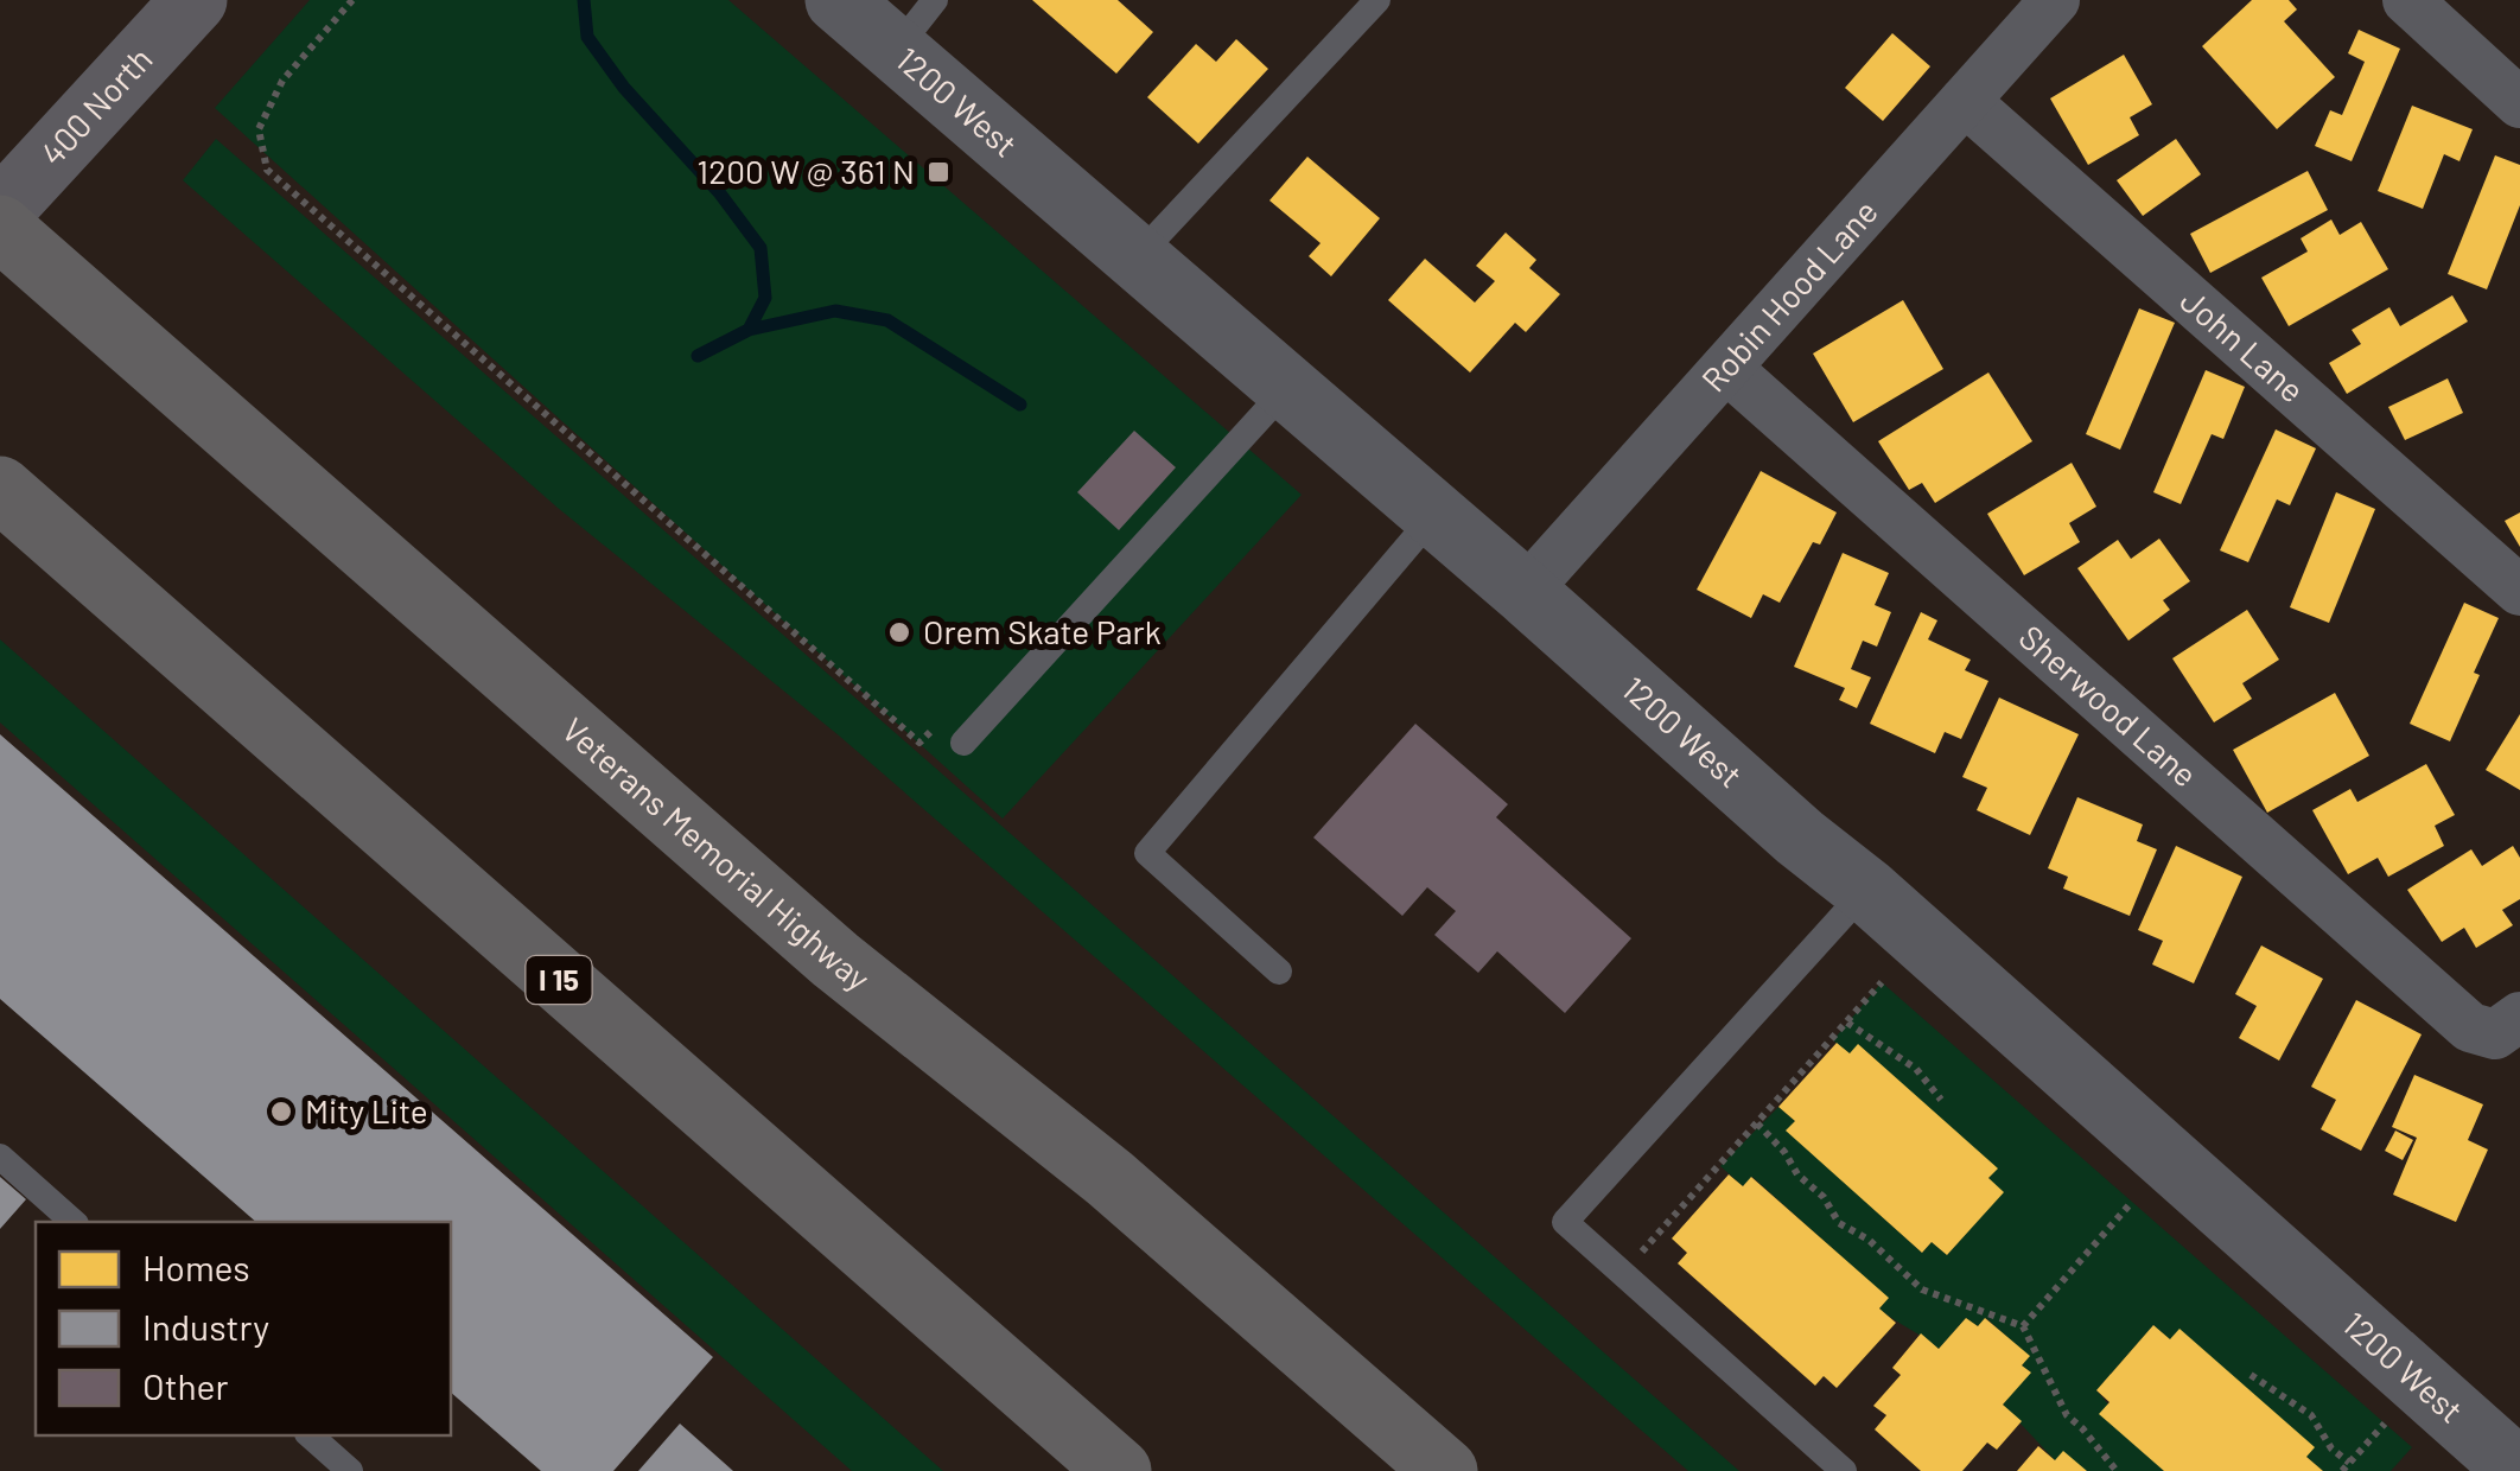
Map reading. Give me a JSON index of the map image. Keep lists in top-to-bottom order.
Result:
{
  "streets": {
    "highway": ["Veterans Memorial Highway", "I 15"],
    "main road": ["400 North"],
    "street": [
      "1200 West",
      "Robin Hood Lane",
      "John Lane",
      "Sherwood Lane"
    ]
  },
  "crossings": [
    ["1200 West", "Robin Hood Lane"],
    ["Robin Hood Lane", "John Lane"],
    ["Robin Hood Lane", "Sherwood Lane"]
  ],
  "places": {
    "transit": ["1200 W @ 361 N"],
    "other": ["Orem Skate Park", "Mity Lite"]
  },
  "legend": ["Homes", "Industry", "Other"]
}
